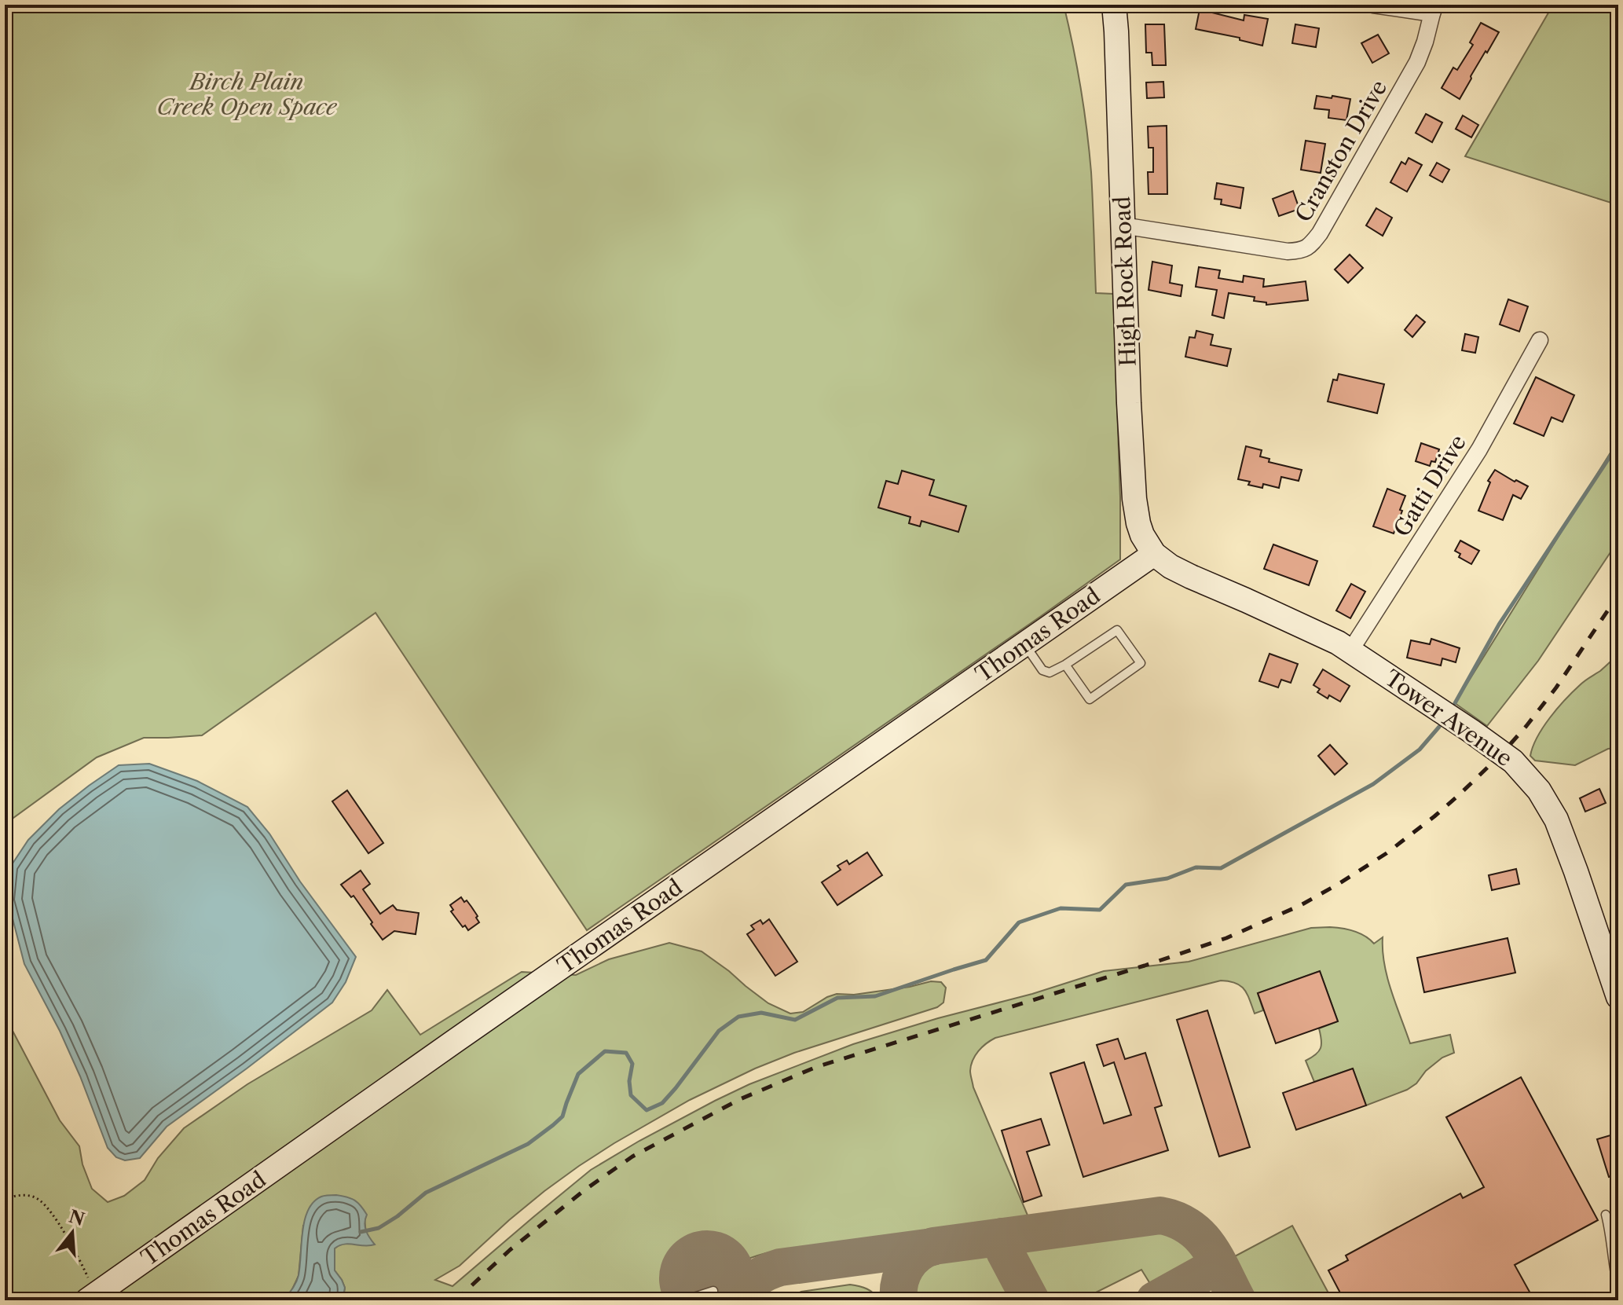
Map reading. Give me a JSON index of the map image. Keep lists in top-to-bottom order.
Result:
{
  "streets": {
    "main road": ["High Rock Road", "Thomas Road", "Tower Avenue"],
    "street": ["Cranston Drive", "Gatti Drive"]
  },
  "crossings": [
    ["Cranston Drive", "High Rock Road"],
    ["High Rock Road", "Thomas Road"],
    ["High Rock Road", "Tower Avenue"],
    ["Gatti Drive", "Tower Avenue"],
    ["Thomas Road", "Tower Avenue"]
  ],
  "parks": ["Birch Plain Creek Open Space"],
  "north": "top"
}
